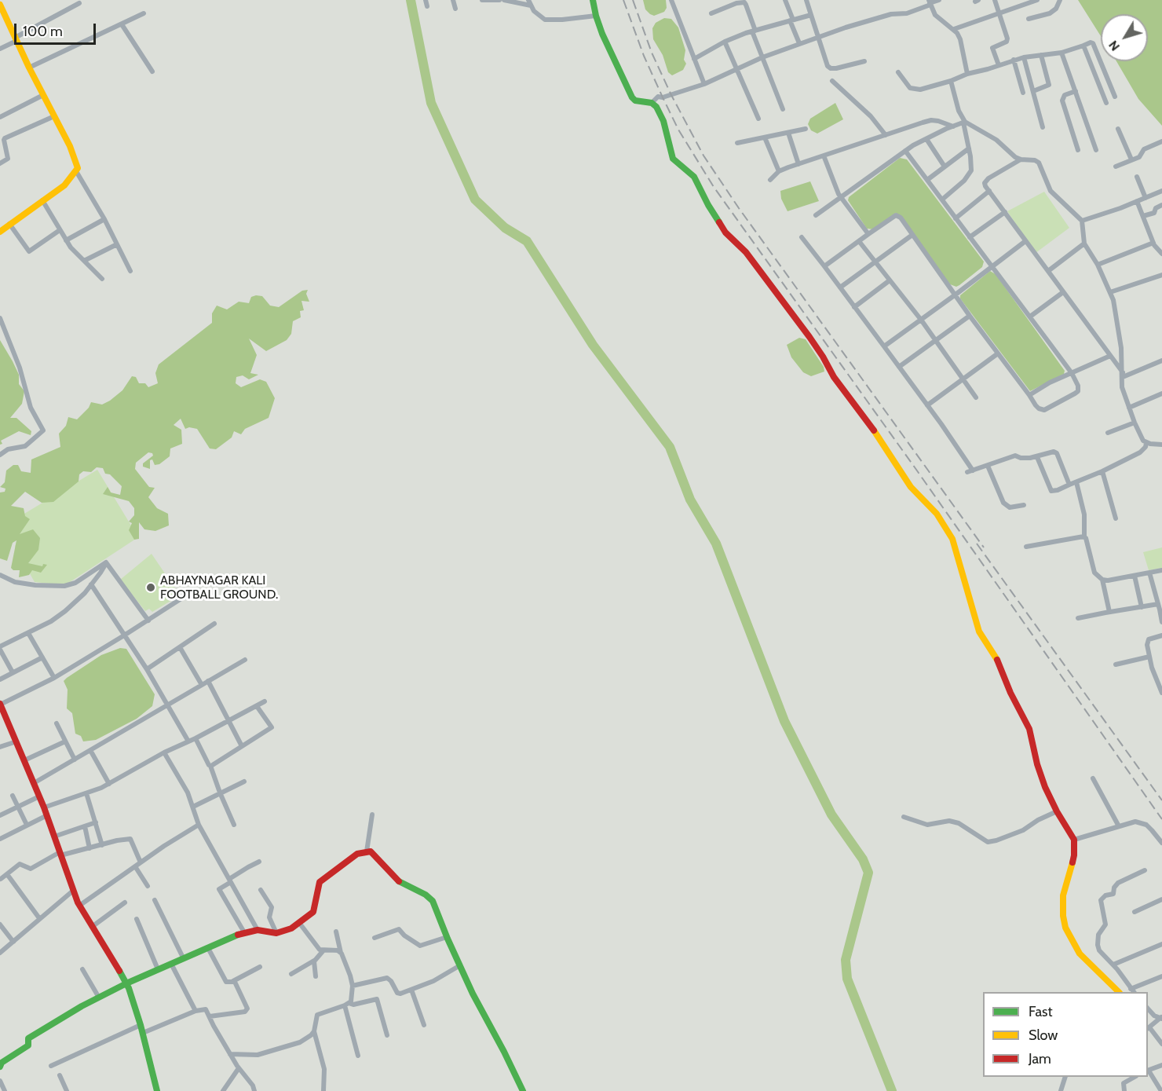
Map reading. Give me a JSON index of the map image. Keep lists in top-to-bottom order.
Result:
{
  "places": ["ABHAYNAGAR KALI FOOTBALL GROUND."],
  "legend": ["Fast", "Slow", "Jam"],
  "scale_bar": "100 m",
  "north": "bottom left"
}
